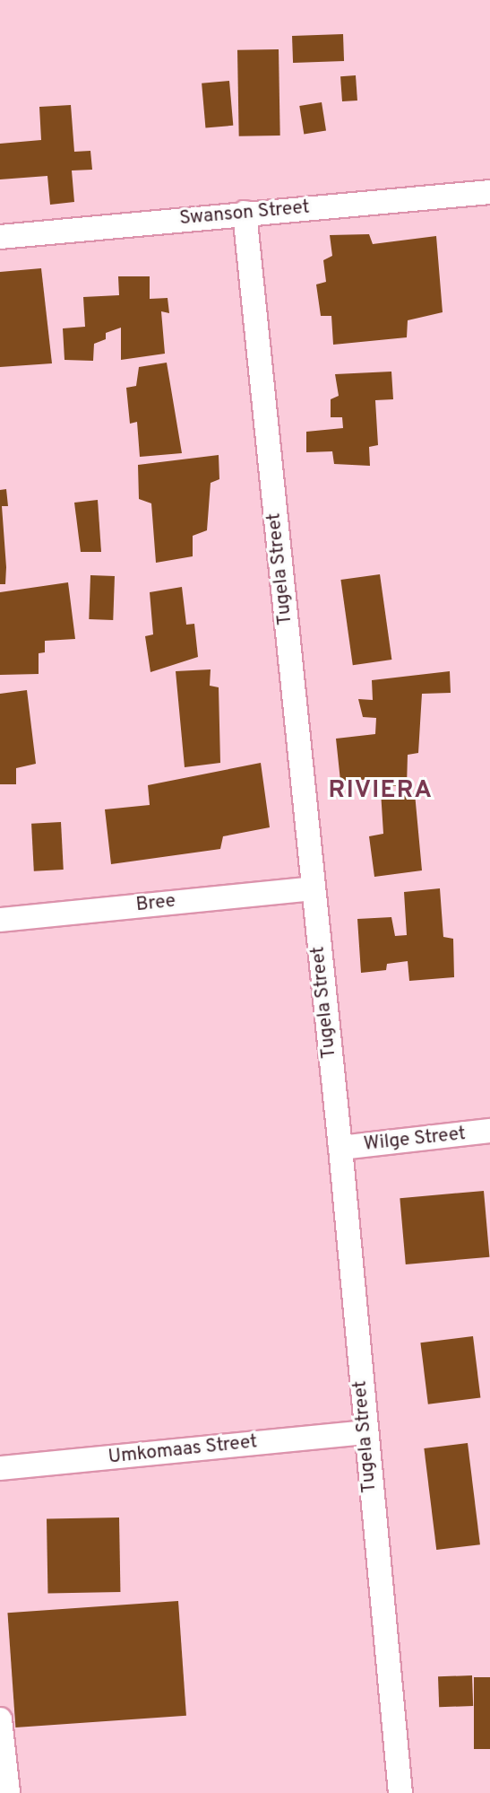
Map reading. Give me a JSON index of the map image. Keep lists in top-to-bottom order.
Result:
{
  "streets": {
    "street": [
      "Swanson Street",
      "Tugela Street",
      "Bree",
      "Wilge Street",
      "Umkomaas Street"
    ]
  },
  "crossings": [
    ["Swanson Street", "Tugela Street"],
    ["Tugela Street", "Bree"],
    ["Tugela Street", "Wilge Street"],
    ["Tugela Street", "Umkomaas Street"]
  ],
  "districts": ["RIVIERA"]
}
